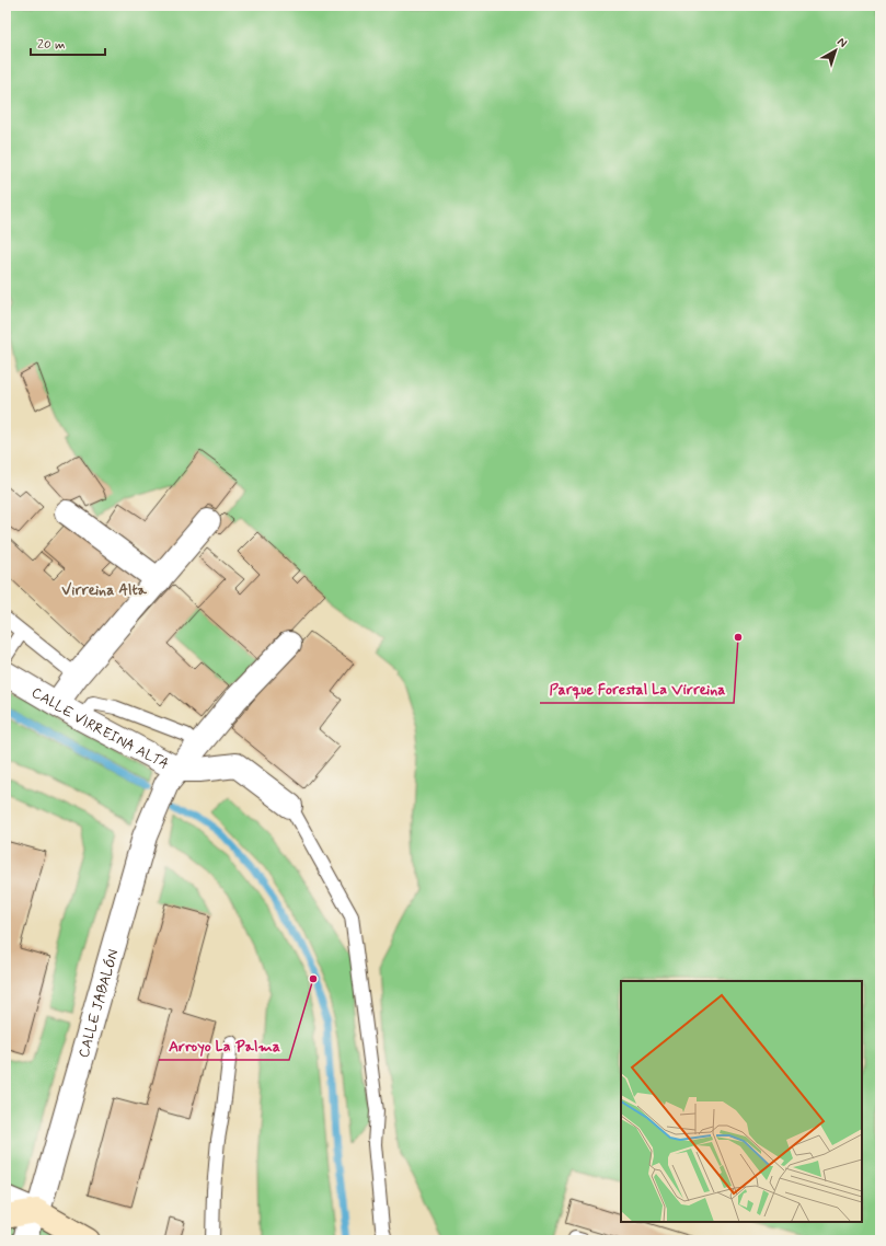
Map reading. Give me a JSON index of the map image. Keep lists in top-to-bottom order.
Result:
{
  "streets": {
    "street": ["CALLE VIRREINA ALTA", "CALLE JABALÓN"]
  },
  "crossings": [
    ["CALLE VIRREINA ALTA", "CALLE JABALÓN"]
  ],
  "districts": ["Virreina Alta"],
  "places": ["Parque Forestal La Virreina", "Arroyo La Palma"],
  "scale_bar": "20 m",
  "north": "top right"
}
